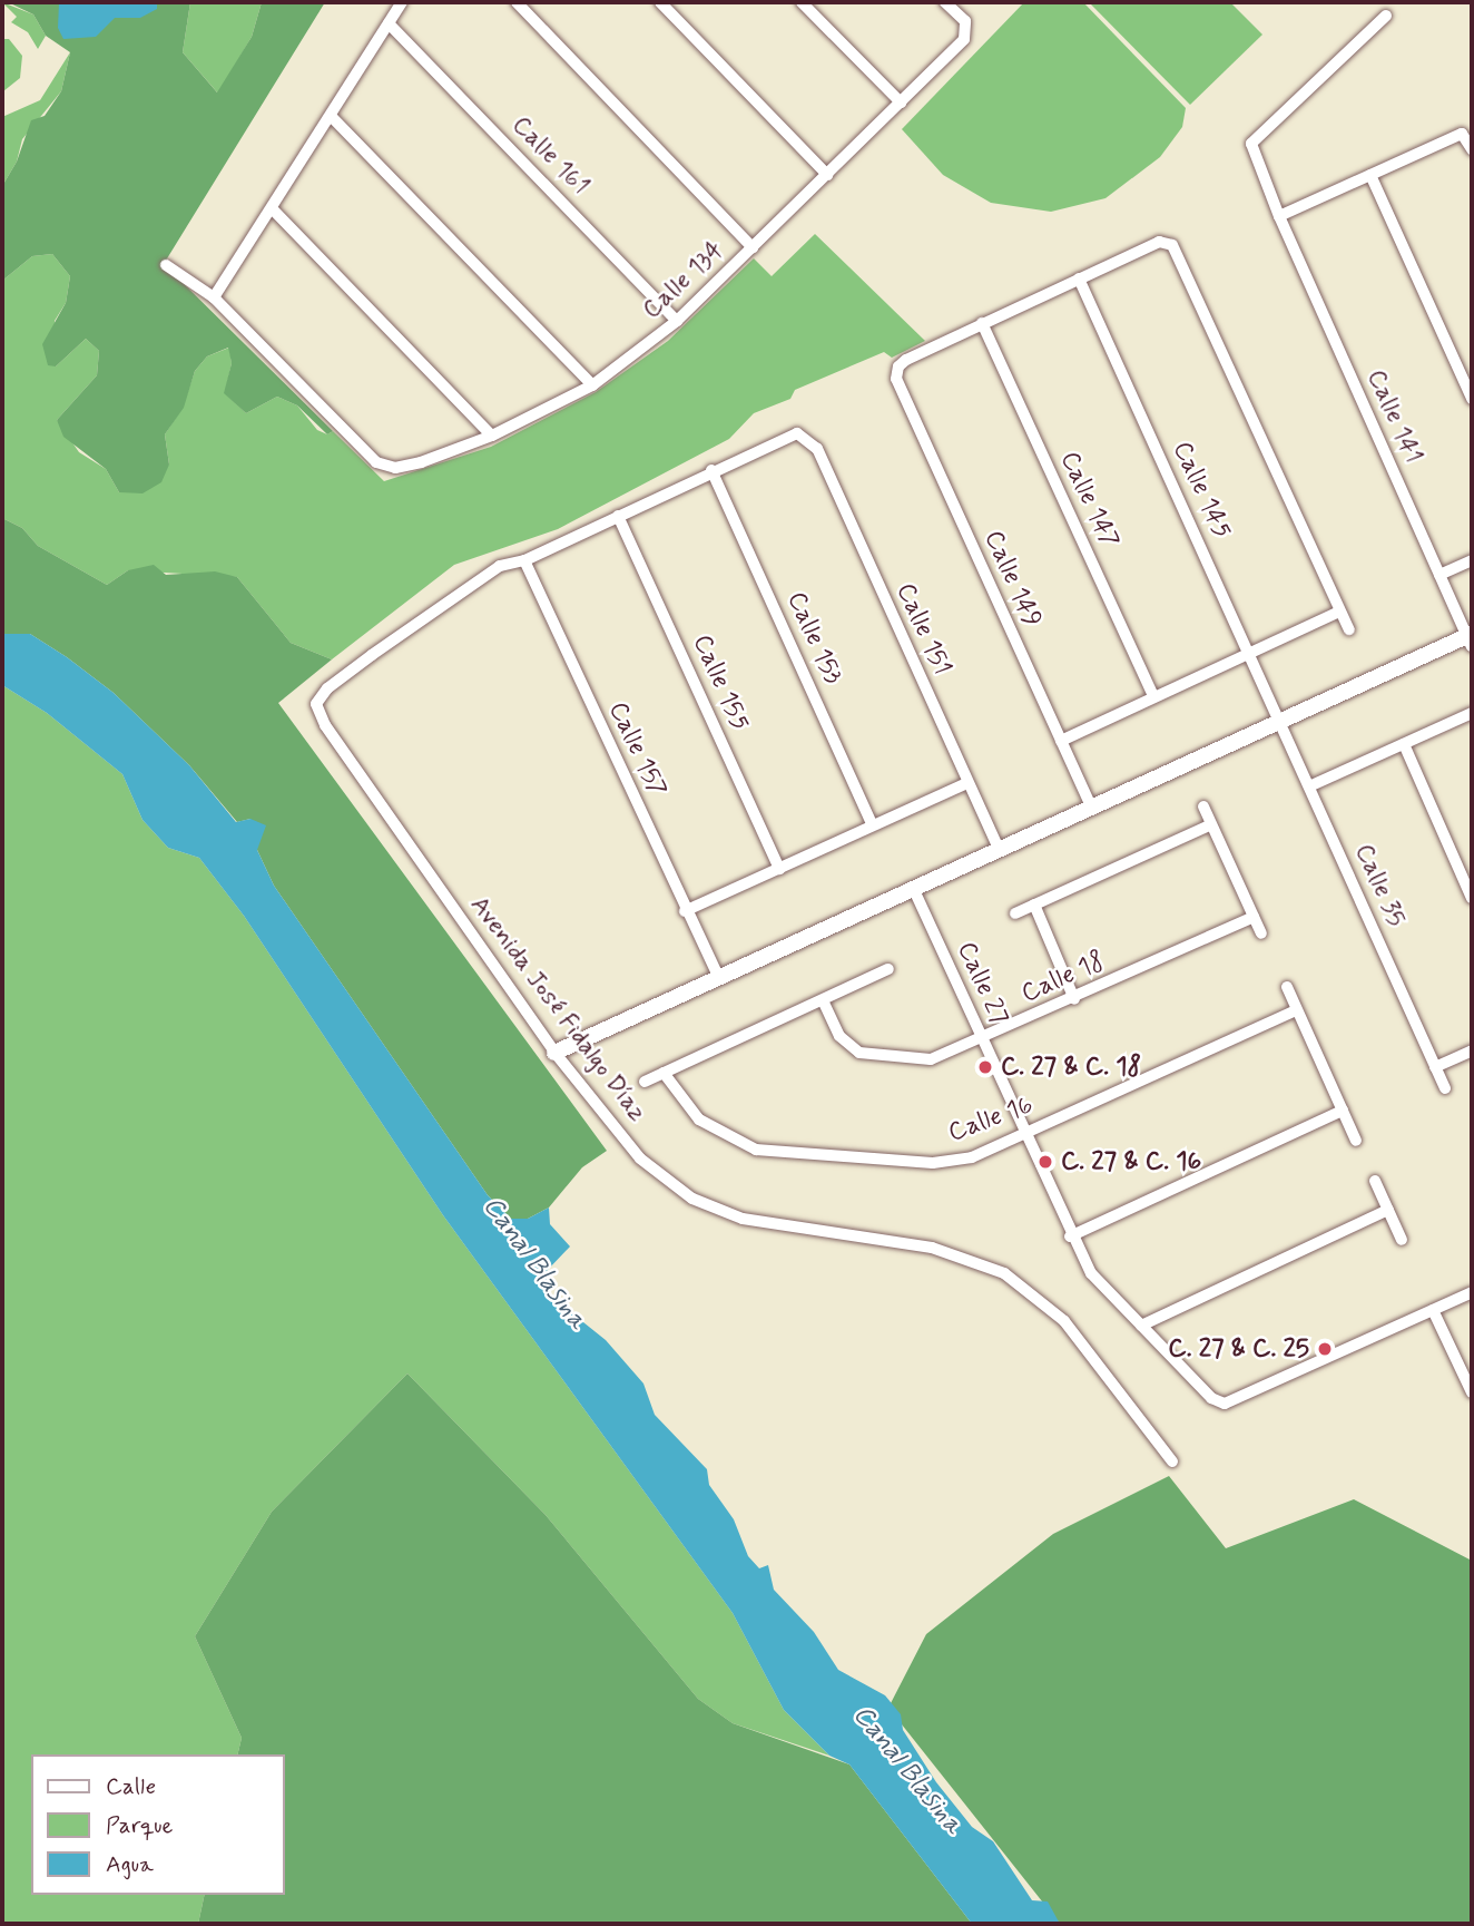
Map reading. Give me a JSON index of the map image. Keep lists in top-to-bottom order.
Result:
{
  "streets": {
    "street": [
      "Calle 161",
      "Calle 134",
      "Calle 141",
      "Calle 145",
      "Calle 147",
      "Calle 149",
      "Calle 151",
      "Calle 153",
      "Calle 155",
      "Calle 157",
      "Calle 35",
      "Calle 18",
      "Calle 27",
      "Avenida José Fidalgo Díaz",
      "Calle 16"
    ]
  },
  "crossings": [
    ["Calle 161", "Calle 134"],
    ["Calle 145", "Calle 35"],
    ["Calle 147", "Calle 149"],
    ["Calle 151", "Calle 153"],
    ["Calle 157", "Avenida José Fidalgo Díaz"],
    ["Calle 18", "Calle 27"],
    ["Calle 27", "Calle 16"]
  ],
  "water": ["Canal Blasina"],
  "places": ["C. 27 & C. 18", "C. 27 & C. 16", "C. 27 & C. 25"],
  "legend": ["Calle", "Parque", "Agua"]
}
